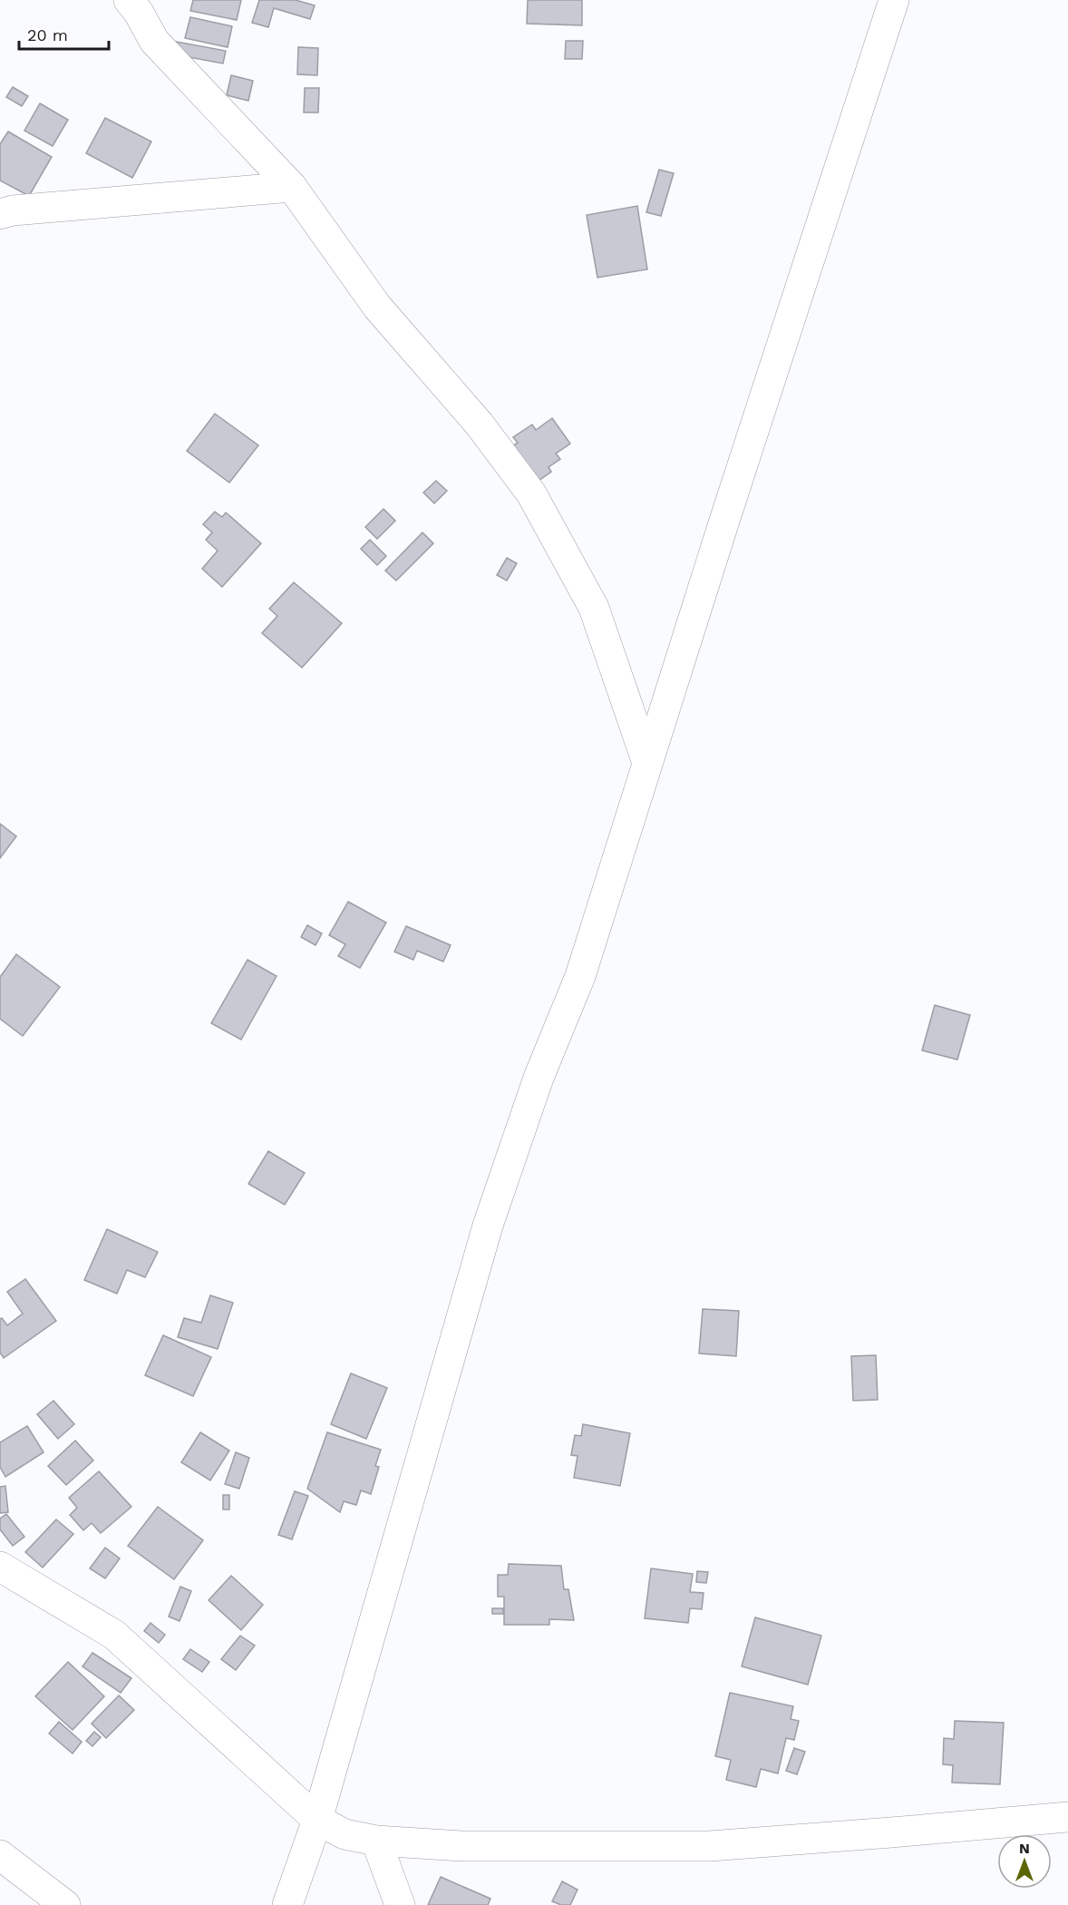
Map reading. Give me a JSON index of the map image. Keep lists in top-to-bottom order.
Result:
{
  "scale_bar": "20 m",
  "north": "top"
}
